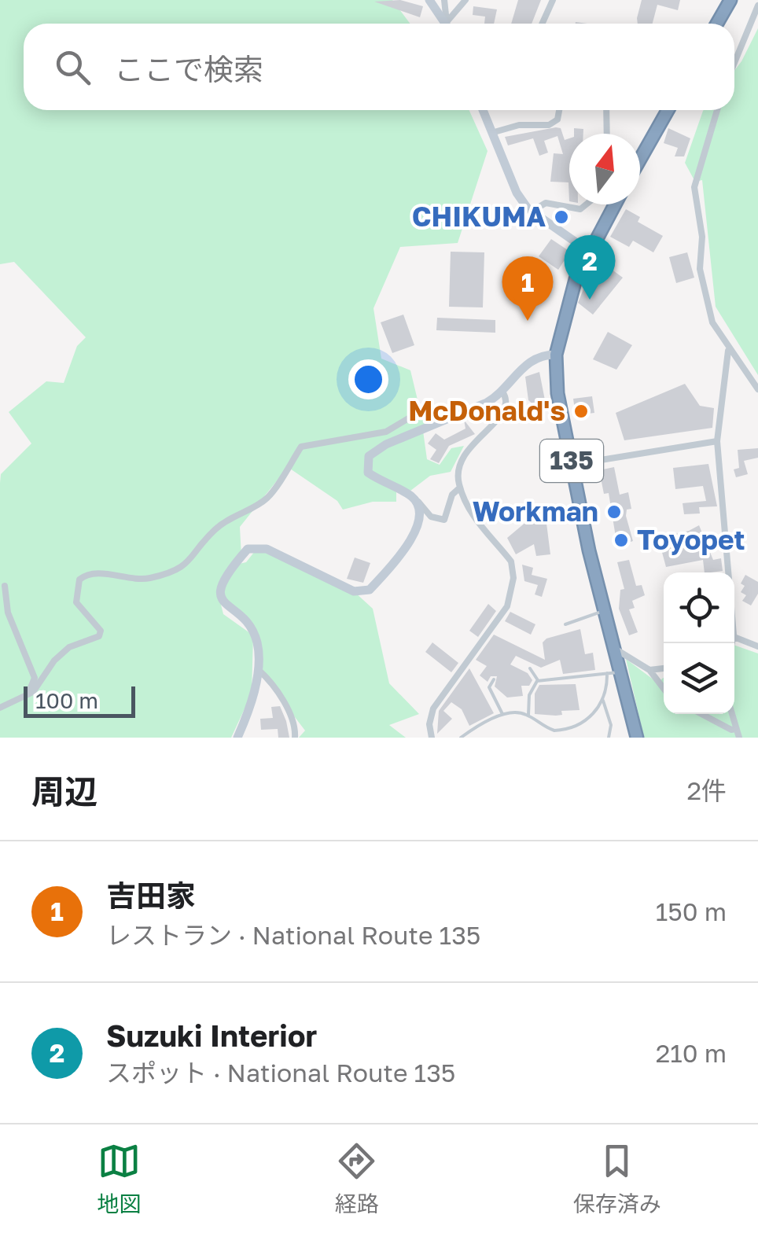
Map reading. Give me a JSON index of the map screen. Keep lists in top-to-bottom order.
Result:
{
  "streets": {
    "highway": ["135"]
  },
  "places": [
    "CHIKUMA",
    "McDonald's",
    "Workman",
    "Toyopet"
  ],
  "scale_bar": "100 m",
  "north": "top",
  "page": {
    "search": "ここで検索",
    "pins": ["2", "1"],
    "scale": "100 m",
    "heading": ["周辺", "2件"],
    "list": [
      {
        "mark": "1",
        "name": "吉田家",
        "note": "レストラン · National Route 135",
        "value": "150 m"
      },
      {
        "mark": "2",
        "name": "Suzuki Interior",
        "note": "スポット · National Route 135",
        "value": "210 m"
      }
    ],
    "nav": ["地図", "経路", "保存済み"]
  }
}
